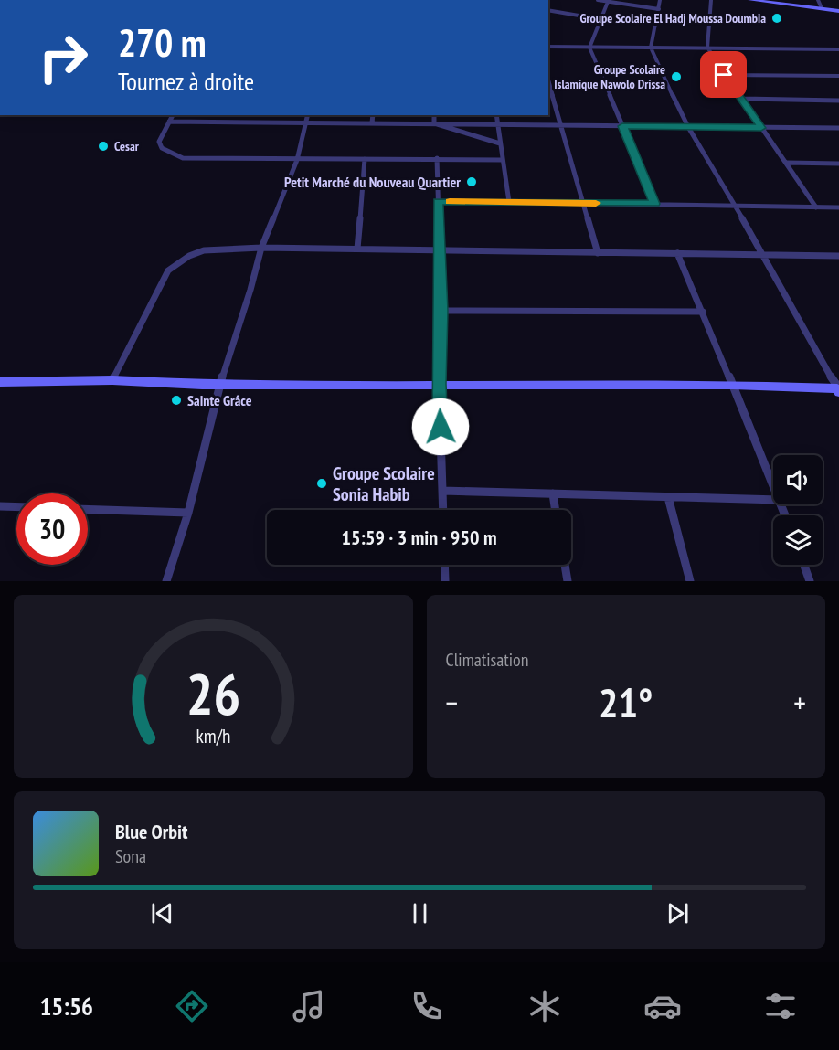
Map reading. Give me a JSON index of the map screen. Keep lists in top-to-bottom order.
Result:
{
  "places": [
    "Groupe Scolaire El Hadj Moussa Doumbia",
    "Groupe Scolaire Islamique Nawolo Drissa",
    "Cesar",
    "Petit Marché du Nouveau Quartier",
    "Sainte Grâce",
    "Groupe Scolaire Sonia Habib"
  ],
  "page": {
    "turn": ["270 m", "Tournez à droite"],
    "limit": "30",
    "trip": "15:59 · 3 min · 950 m",
    "tile": "Climatisation",
    "heat": ["−", "21°", "+"],
    "song": ["Blue Orbit", "Sona"],
    "tabs": "15:56",
    "gauge": ["26", "km/h"]
  }
}
